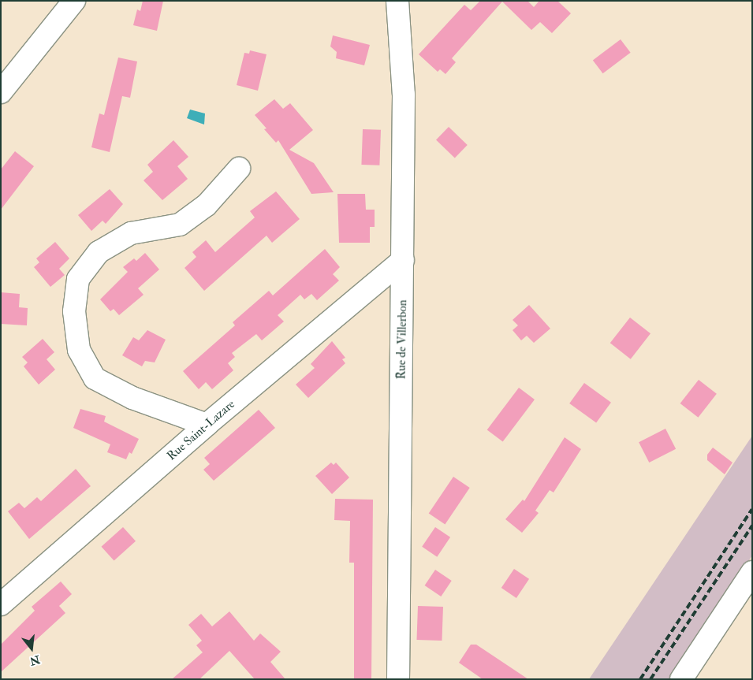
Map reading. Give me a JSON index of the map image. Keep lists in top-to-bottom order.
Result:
{
  "streets": {
    "street": ["Rue de Villerbon", "Rue Saint-Lazare"]
  },
  "crossings": [
    ["Rue de Villerbon", "Rue Saint-Lazare"]
  ],
  "north": "bottom"
}
